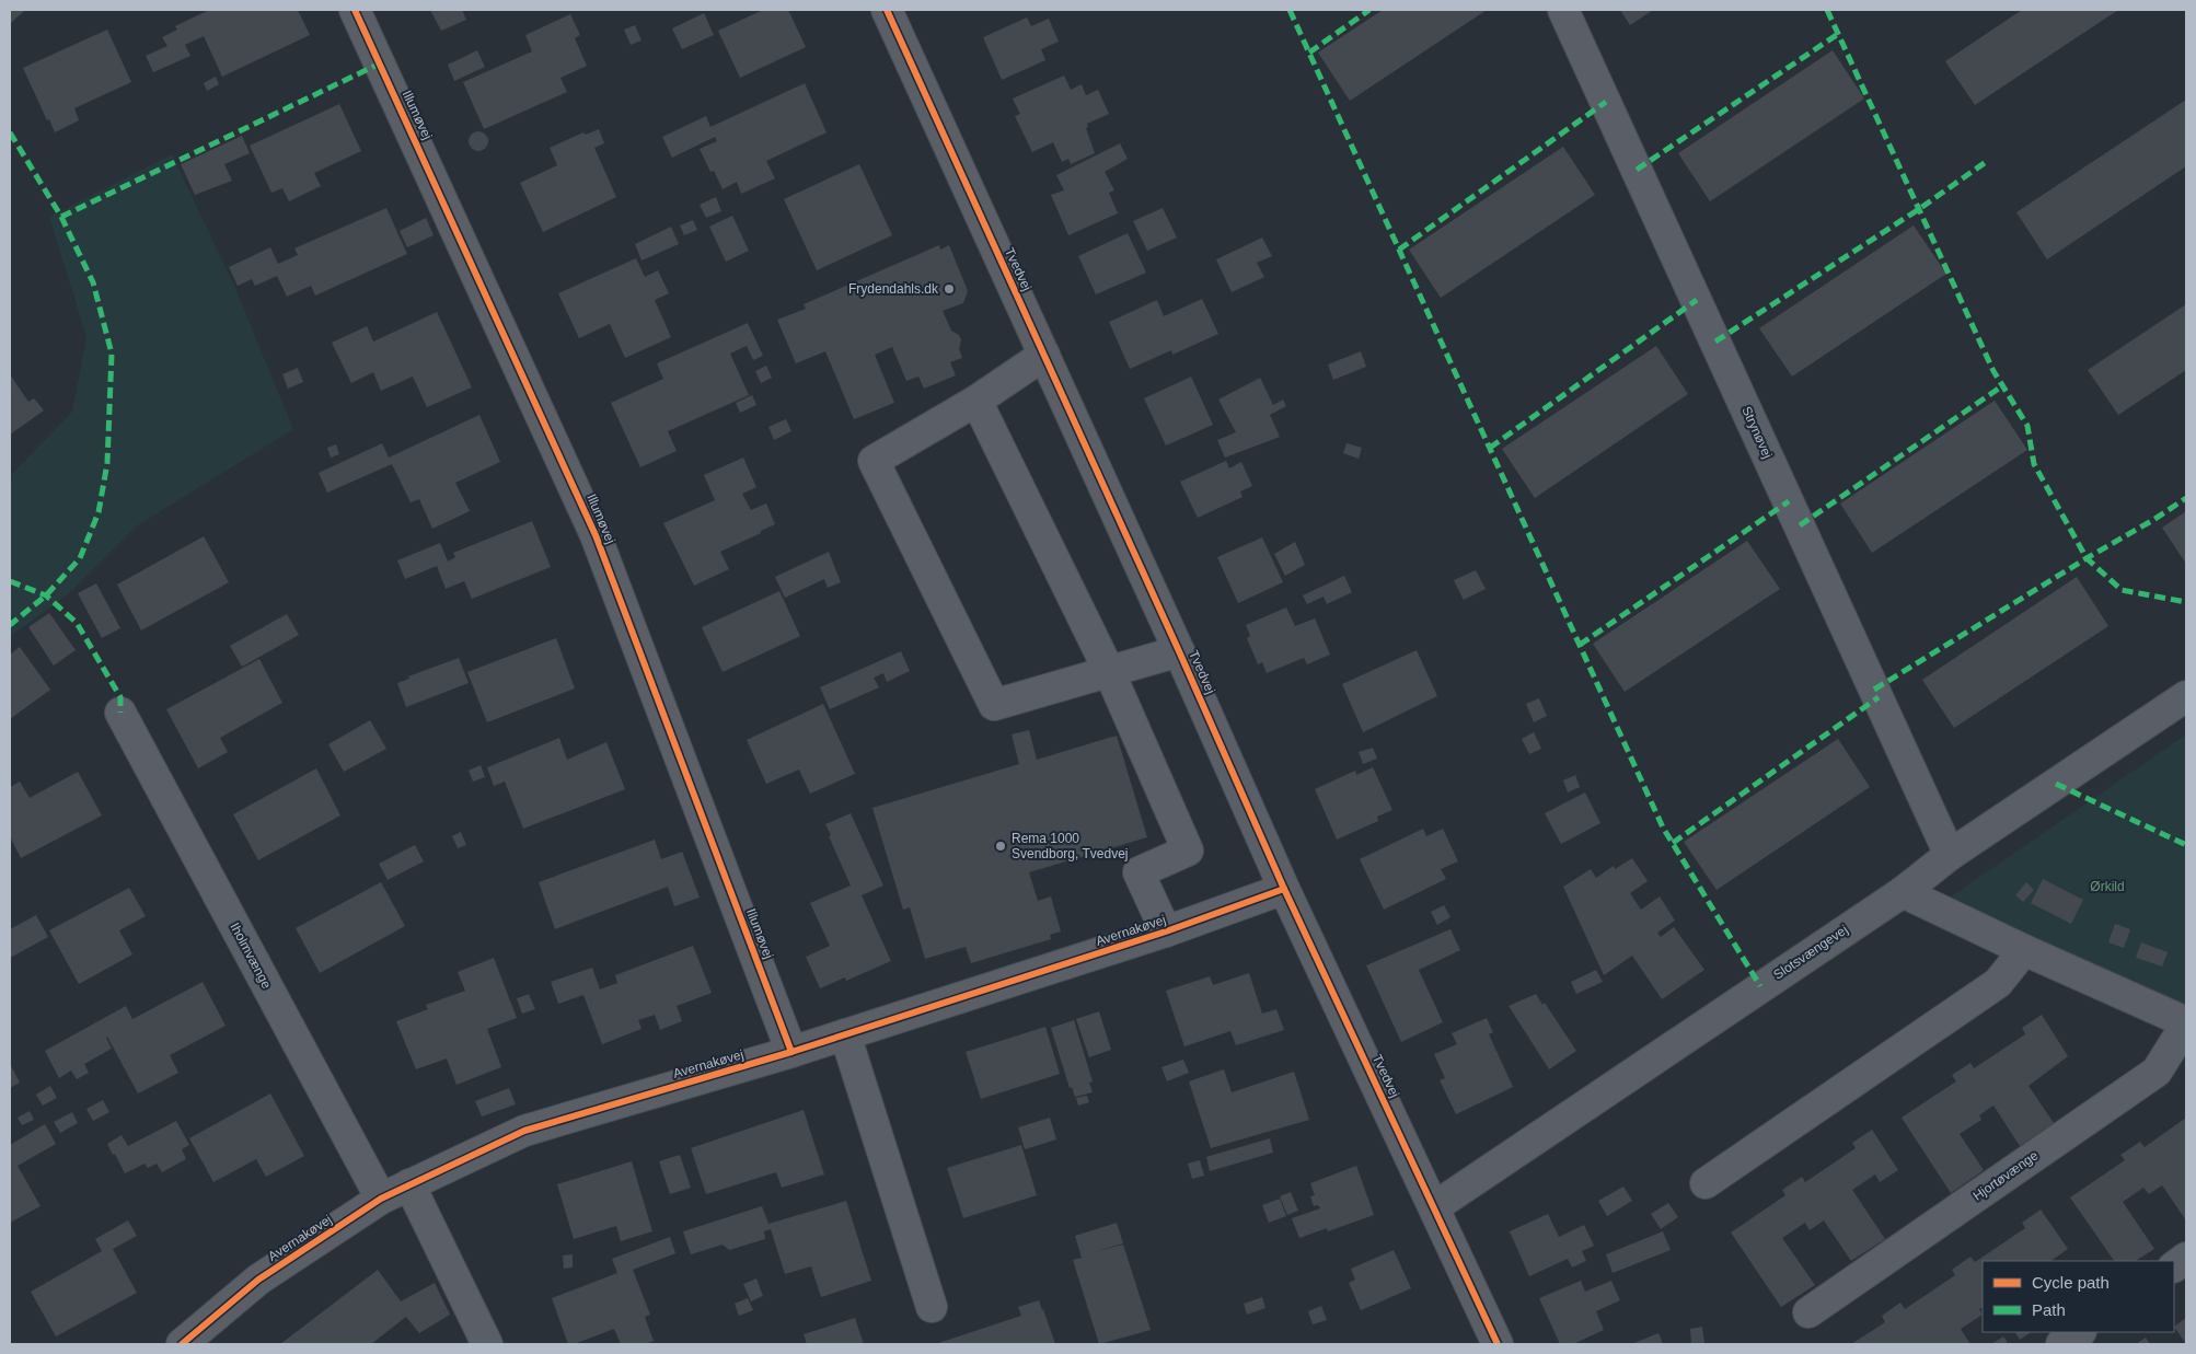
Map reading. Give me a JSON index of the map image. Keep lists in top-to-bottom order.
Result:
{
  "streets": {
    "street": [
      "Illumøvej",
      "Tvedvej",
      "Strynøvej",
      "Avernakøvej",
      "Slotsvængevej",
      "Iholmvænge",
      "Hjortøvænge"
    ]
  },
  "crossings": [
    ["Illumøvej", "Avernakøvej"],
    ["Tvedvej", "Avernakøvej"],
    ["Tvedvej", "Slotsvængevej"],
    ["Strynøvej", "Slotsvængevej"],
    ["Avernakøvej", "Iholmvænge"],
    ["Slotsvængevej", "Hjortøvænge"]
  ],
  "parks": ["Ørkild"],
  "places": ["Frydendahls.dk", "Rema 1000 Svendborg, Tvedvej"],
  "legend": ["Cycle path", "Path"]
}
